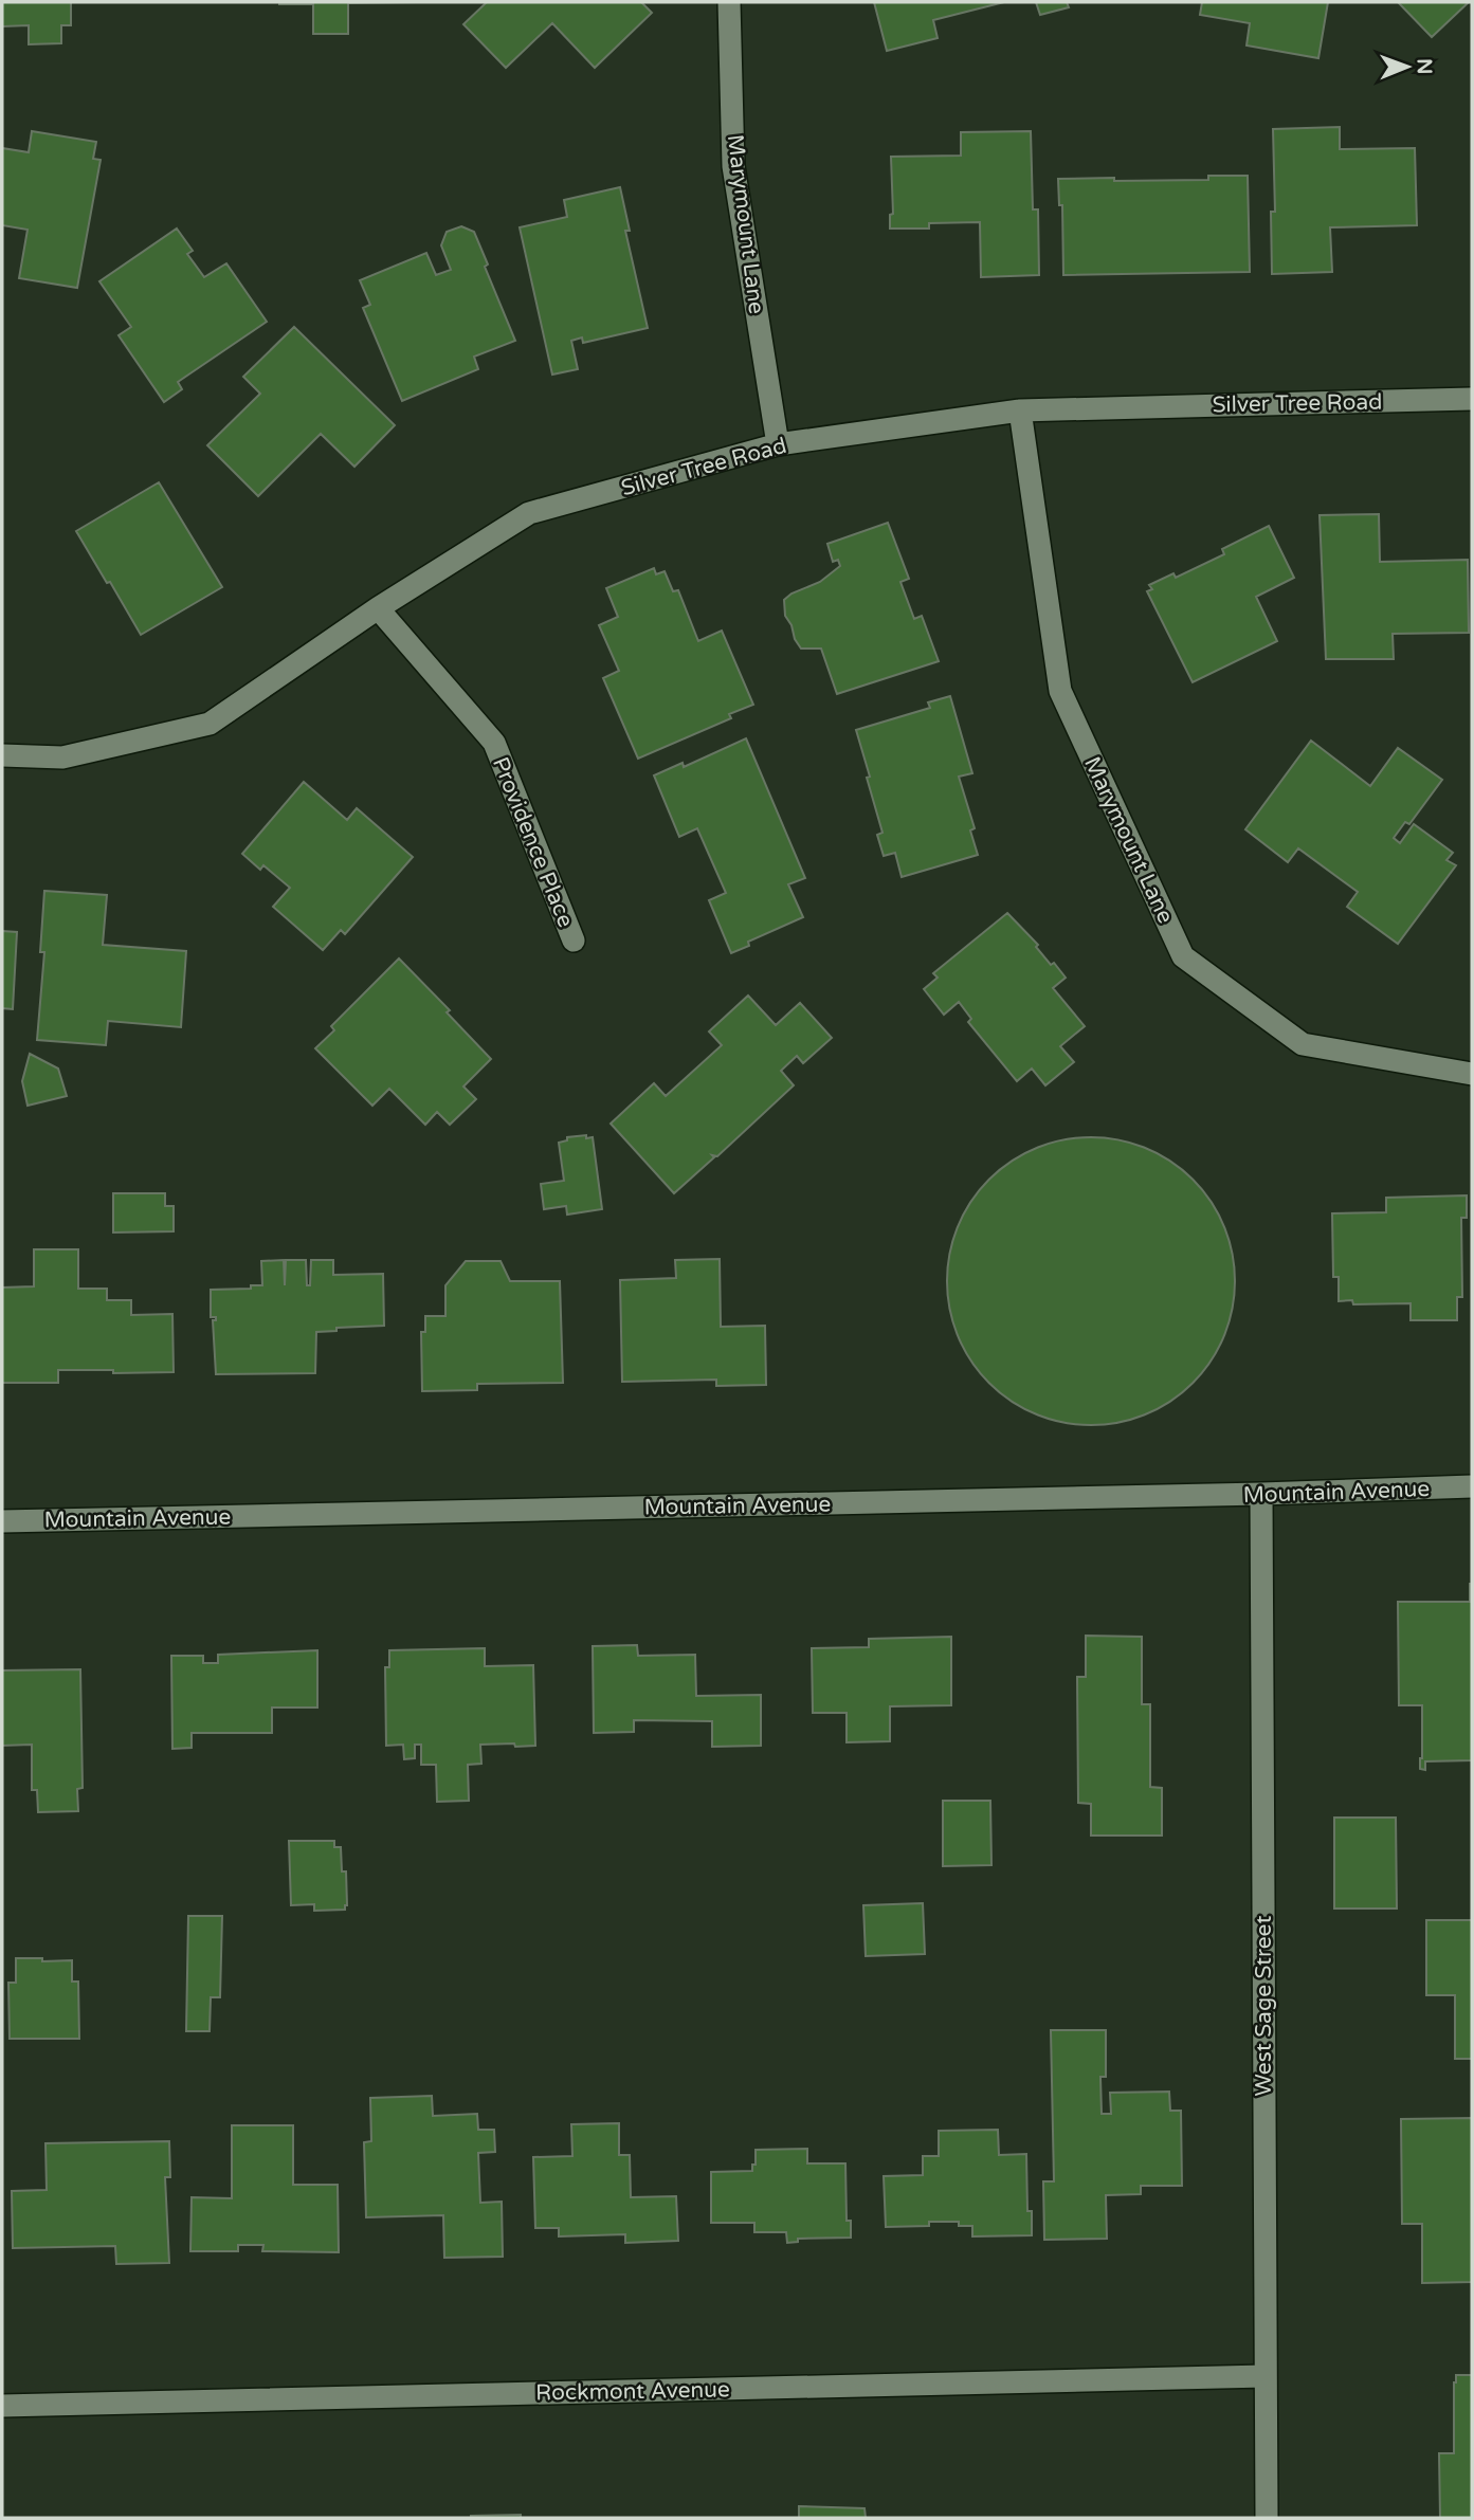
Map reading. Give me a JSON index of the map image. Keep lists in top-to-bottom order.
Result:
{
  "streets": {
    "street": [
      "Marymount Lane",
      "Silver Tree Road",
      "Providence Place",
      "Mountain Avenue",
      "West Sage Street",
      "Rockmont Avenue"
    ]
  },
  "crossings": [
    ["Marymount Lane", "Silver Tree Road"],
    ["Silver Tree Road", "Providence Place"],
    ["Mountain Avenue", "West Sage Street"],
    ["West Sage Street", "Rockmont Avenue"]
  ],
  "north": "right"
}
